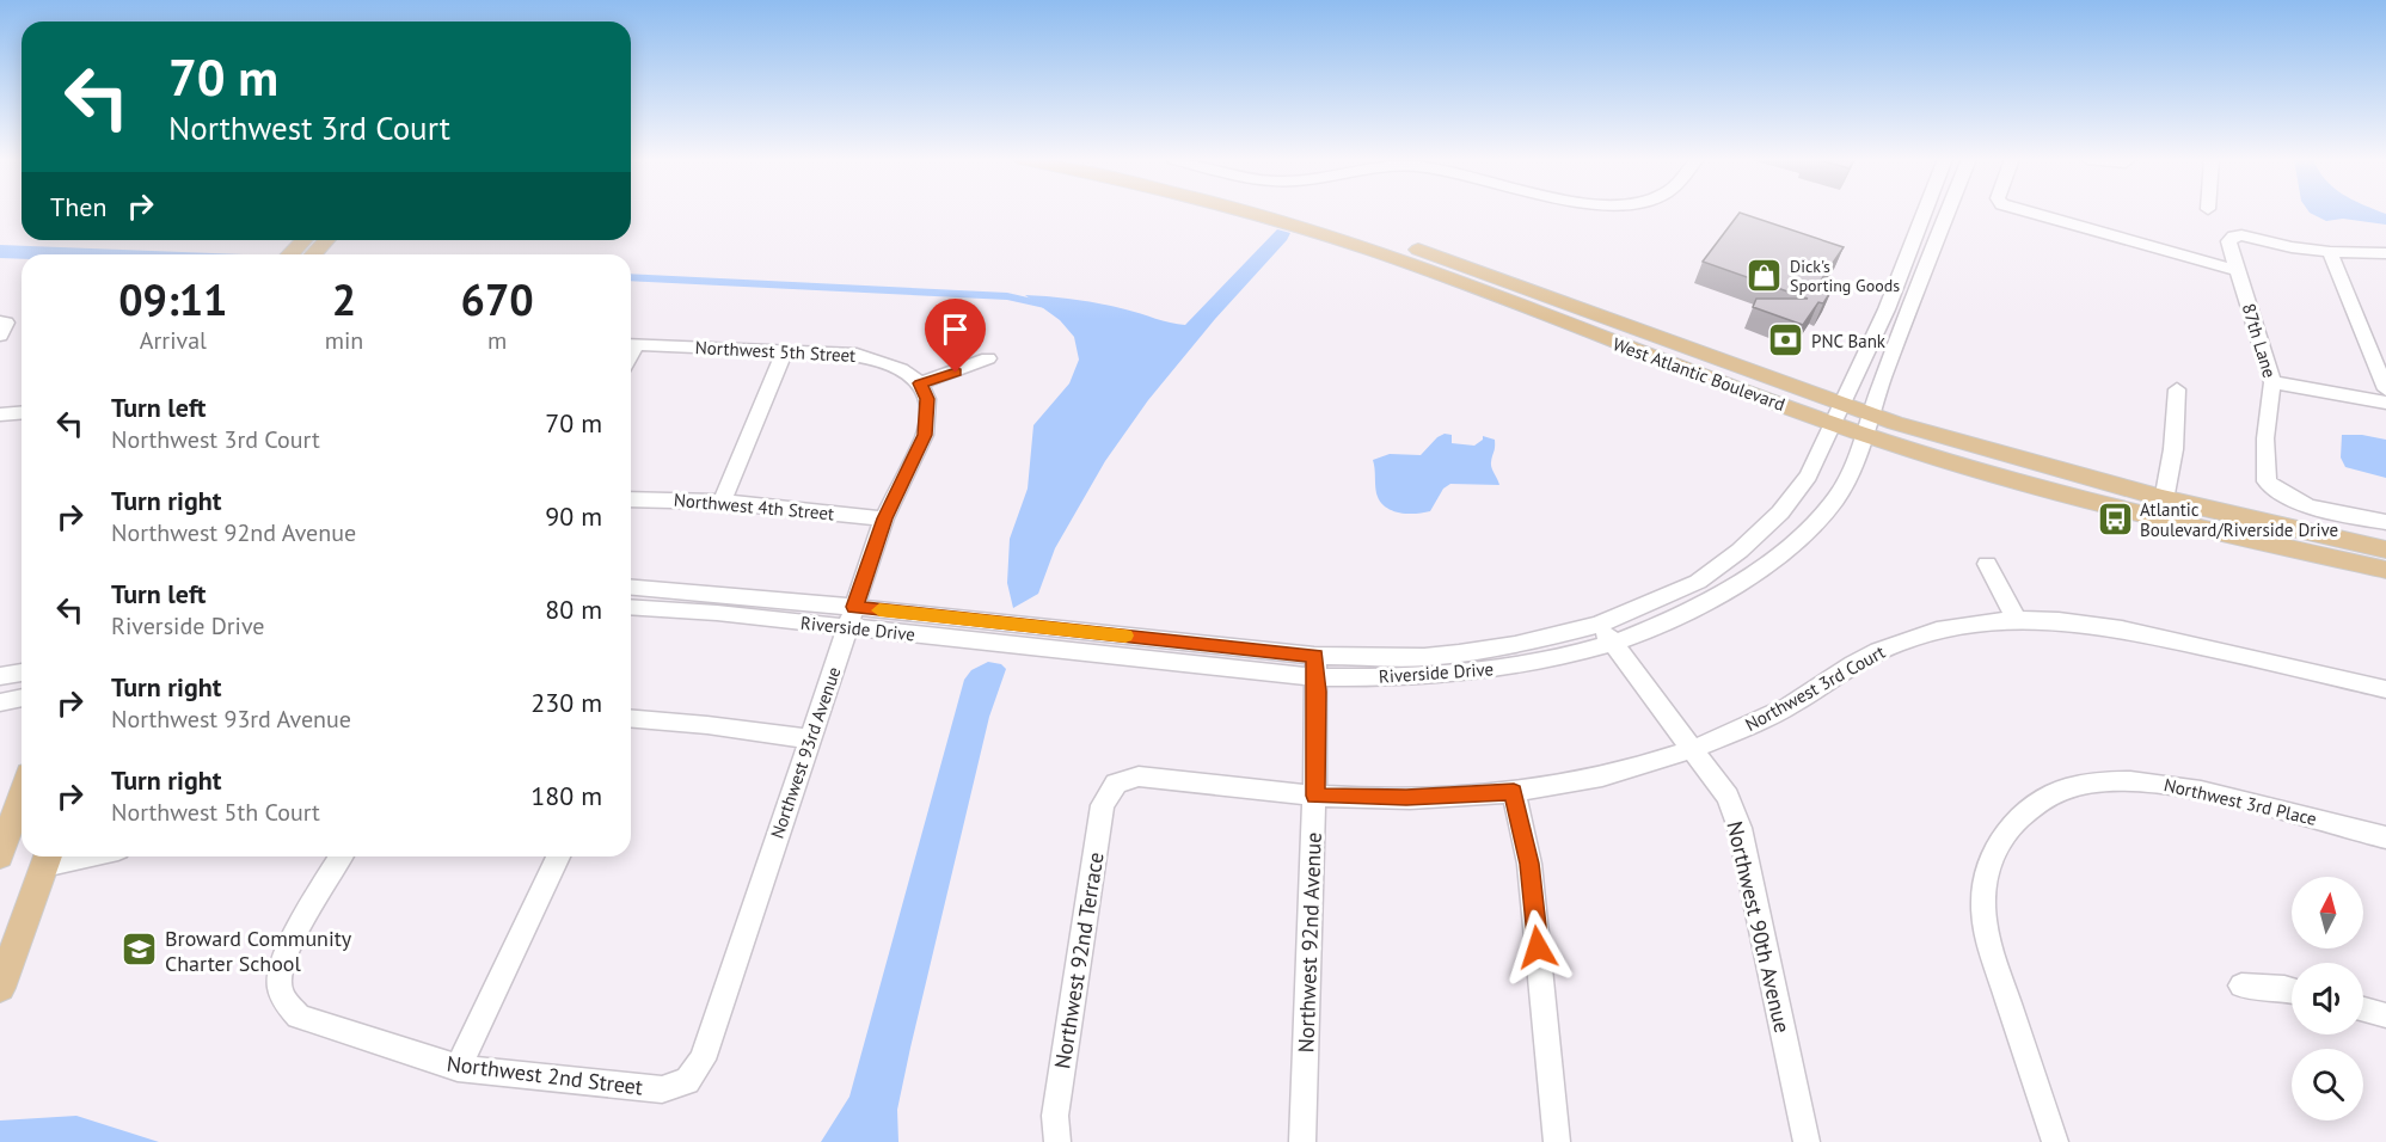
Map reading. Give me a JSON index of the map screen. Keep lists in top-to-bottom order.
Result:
{
  "streets": {
    "main road": ["West Atlantic Boulevard"],
    "street": [
      "87th Lane",
      "Northwest 5th Street",
      "Northwest 4th Street",
      "Riverside Drive",
      "Northwest 3rd Court",
      "Northwest 93rd Avenue",
      "Northwest 3rd Place",
      "Northwest 90th Avenue",
      "Northwest 92nd Avenue",
      "Northwest 92nd Terrace",
      "Northwest 2nd Street"
    ]
  },
  "crossings": [
    ["Northwest 5th Street", "Northwest 93rd Avenue"],
    ["West Atlantic Boulevard", "Riverside Drive"],
    ["Northwest 4th Street", "Northwest 93rd Avenue"],
    ["Riverside Drive", "Northwest 93rd Avenue"],
    ["Riverside Drive", "Northwest 90th Avenue"],
    ["Riverside Drive", "Northwest 92nd Avenue"],
    ["Northwest 3rd Court", "Northwest 90th Avenue"],
    ["Northwest 3rd Court", "Northwest 92nd Avenue"],
    ["Northwest 3rd Court", "Northwest 92nd Terrace"],
    ["Northwest 93rd Avenue", "Northwest 2nd Street"]
  ],
  "places": {
    "shop": ["Dick's Sporting Goods"],
    "bank": ["PNC Bank"],
    "bus stop": ["Atlantic Boulevard/Riverside Drive"],
    "school or university": ["Broward Community Charter School"]
  },
  "north": "top",
  "page": {
    "turn": ["70 m", "Northwest 3rd Court"],
    "then": "Then",
    "eta": [
      "09:11",
      "Arrival",
      "2",
      "min",
      "670",
      "m"
    ],
    "list": [
      {
        "name": "Turn left",
        "note": "Northwest 3rd Court",
        "value": "70 m"
      },
      {
        "name": "Turn right",
        "note": "Northwest 92nd Avenue",
        "value": "90 m"
      },
      {
        "name": "Turn left",
        "note": "Riverside Drive",
        "value": "80 m"
      },
      {
        "name": "Turn right",
        "note": "Northwest 93rd Avenue",
        "value": "230 m"
      },
      {
        "name": "Turn right",
        "note": "Northwest 5th Court",
        "value": "180 m"
      }
    ]
  }
}
